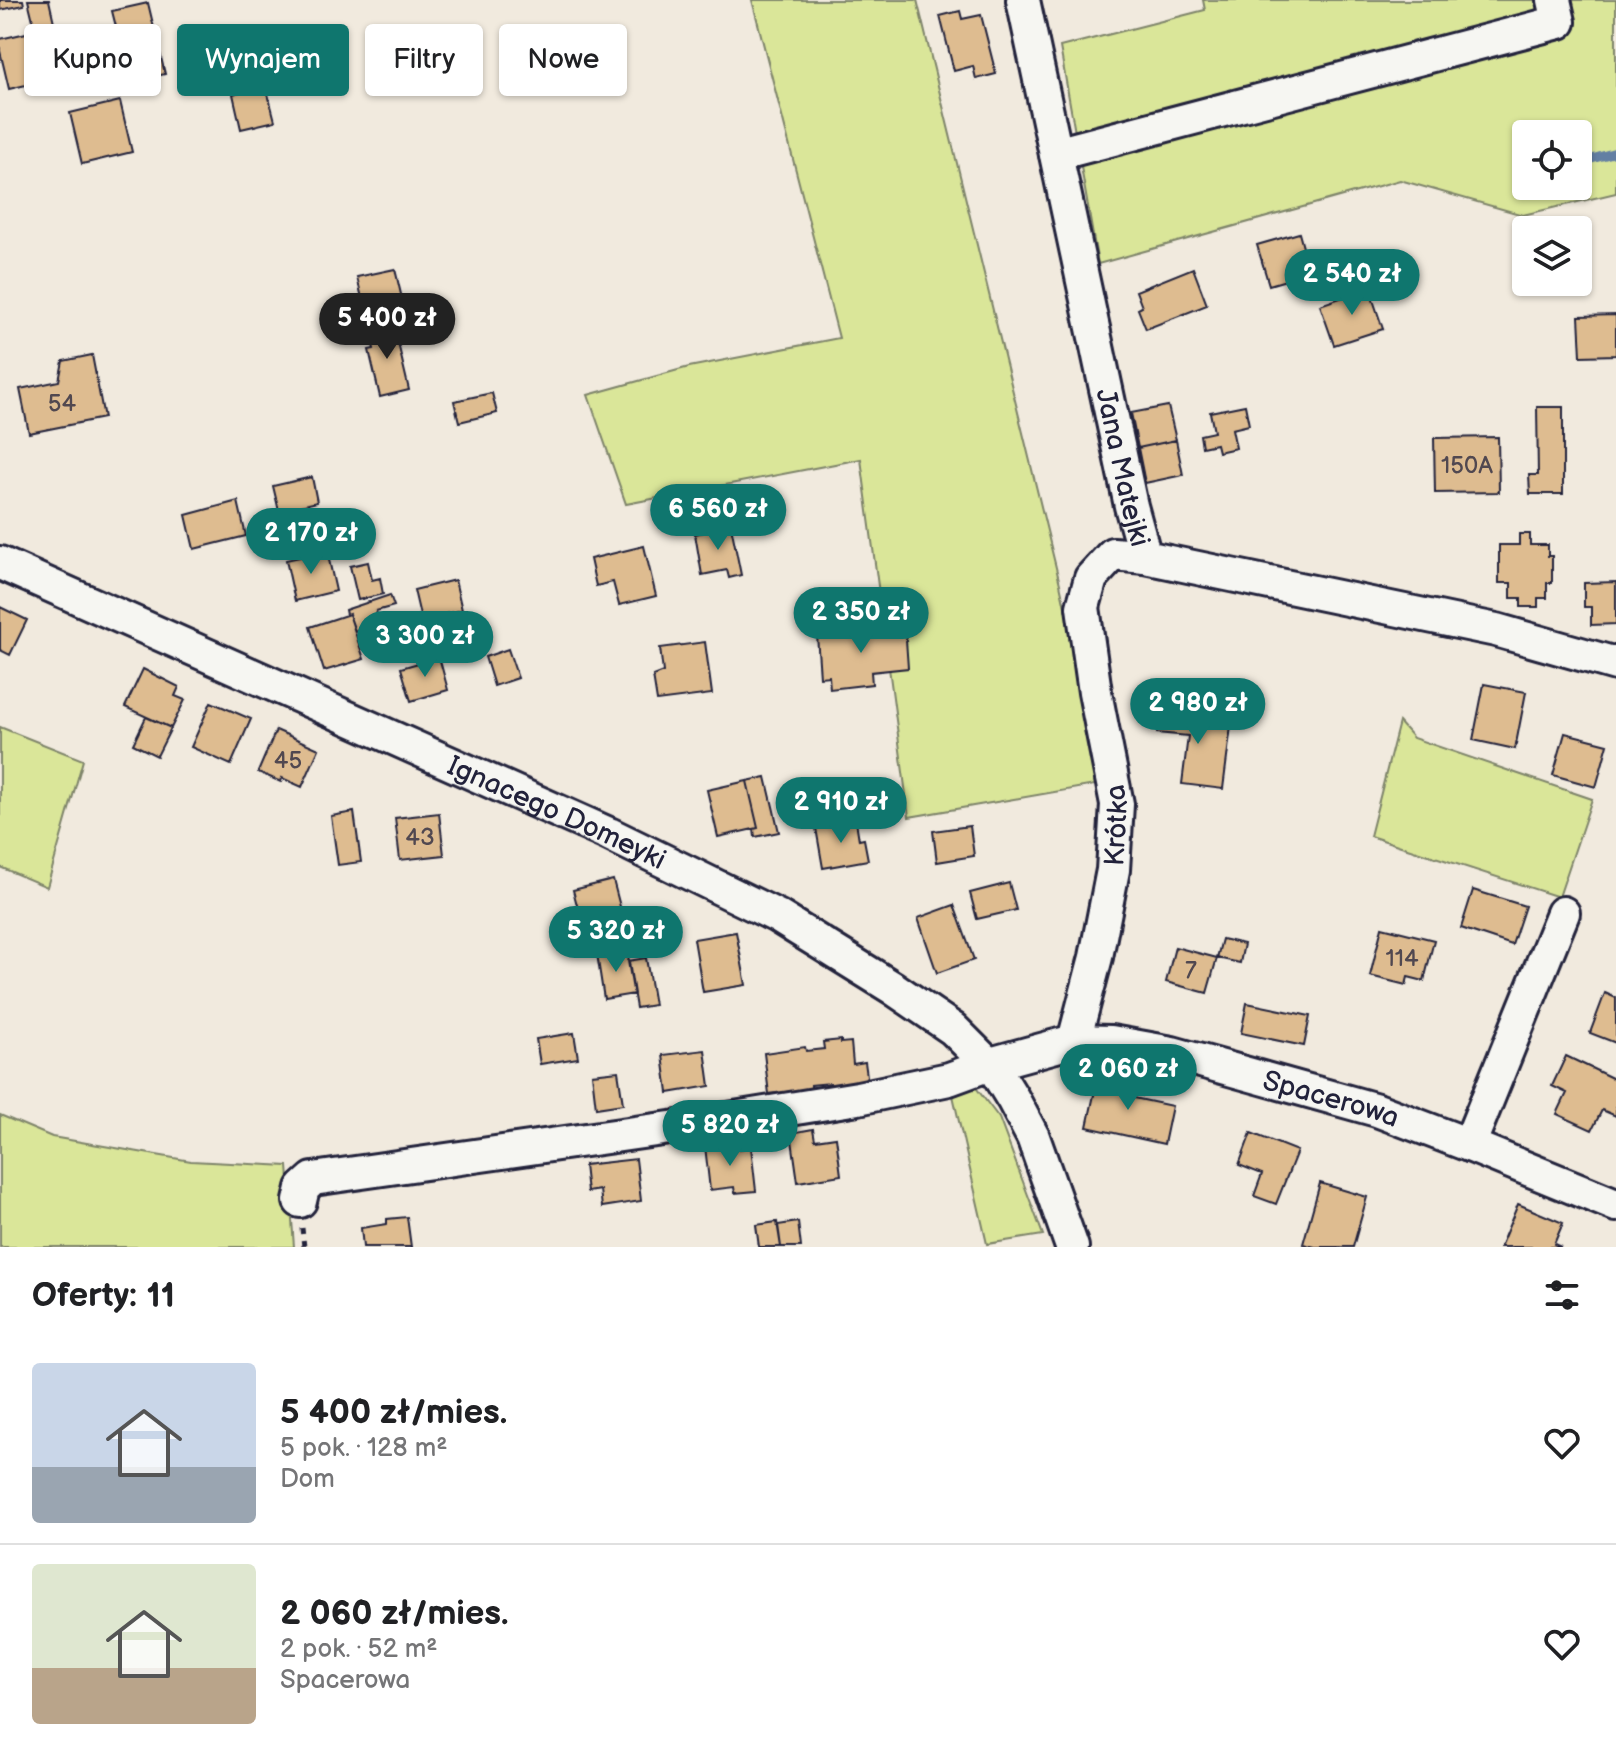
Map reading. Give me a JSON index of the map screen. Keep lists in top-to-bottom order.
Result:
{
  "streets": {
    "street": [
      "Jana Matejki",
      "Ignacego Domeyki",
      "Krótka",
      "Spacerowa"
    ]
  },
  "crossings": [
    ["Jana Matejki", "Krótka"],
    ["Ignacego Domeyki", "Spacerowa"],
    ["Krótka", "Spacerowa"]
  ],
  "house_numbers": [
    "54",
    "150A",
    "45",
    "43",
    "114",
    "7"
  ],
  "page": {
    "chip": [
      "Kupno",
      "Wynajem",
      "Filtry",
      "Nowe"
    ],
    "price": [
      "2 540 zł",
      "5 400 zł",
      "6 560 zł",
      "2 170 zł",
      "2 350 zł",
      "3 300 zł",
      "2 980 zł",
      "2 910 zł",
      "5 320 zł",
      "2 060 zł",
      "5 820 zł"
    ],
    "heading": "Oferty: 11",
    "list": [
      {
        "name": "5 400 zł/mies.",
        "note": "5 pok. · 128 m² · Dom"
      },
      {
        "name": "2 060 zł/mies.",
        "note": "2 pok. · 52 m² · Spacerowa"
      }
    ]
  }
}
